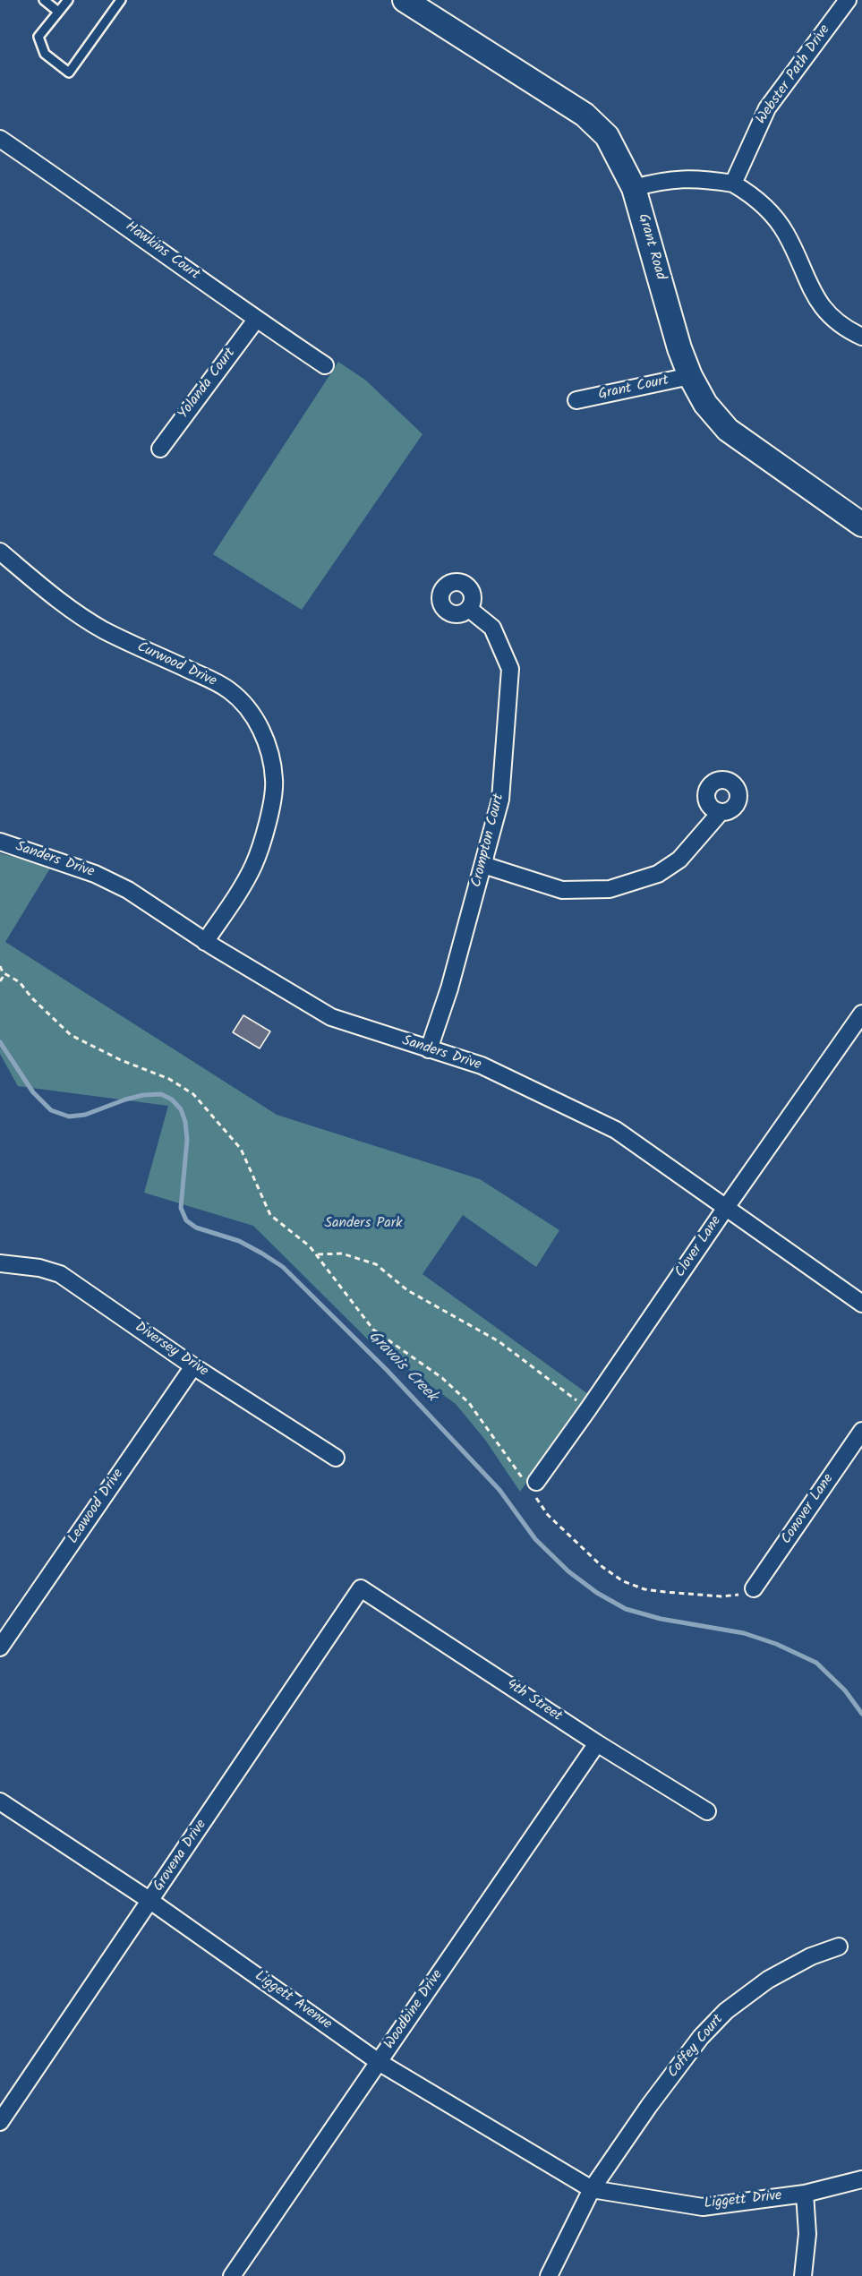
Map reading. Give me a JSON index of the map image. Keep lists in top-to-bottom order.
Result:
{
  "streets": {
    "street": [
      "Webster Path Drive",
      "Grant Road",
      "Hawkins Court",
      "Yolanda Court",
      "Grant Court",
      "Curwood Drive",
      "Crompton Court",
      "Sanders Drive",
      "Clover Lane",
      "Diversey Drive",
      "Leawood Drive",
      "Conover Lane",
      "4th Street",
      "Grovena Drive",
      "Liggett Avenue",
      "Woodbine Drive",
      "Coffey Court",
      "Liggett Drive"
    ]
  },
  "crossings": [
    ["Grant Road", "Grant Court"],
    ["Hawkins Court", "Yolanda Court"],
    ["Curwood Drive", "Sanders Drive"],
    ["Crompton Court", "Sanders Drive"],
    ["Sanders Drive", "Clover Lane"],
    ["Diversey Drive", "Leawood Drive"],
    ["4th Street", "Grovena Drive"],
    ["4th Street", "Woodbine Drive"],
    ["Grovena Drive", "Liggett Avenue"],
    ["Liggett Avenue", "Woodbine Drive"],
    ["Liggett Avenue", "Coffey Court"],
    ["Liggett Avenue", "Liggett Drive"],
    ["Coffey Court", "Liggett Drive"]
  ],
  "water": ["Gravois Creek"],
  "parks": ["Sanders Park"]
}
